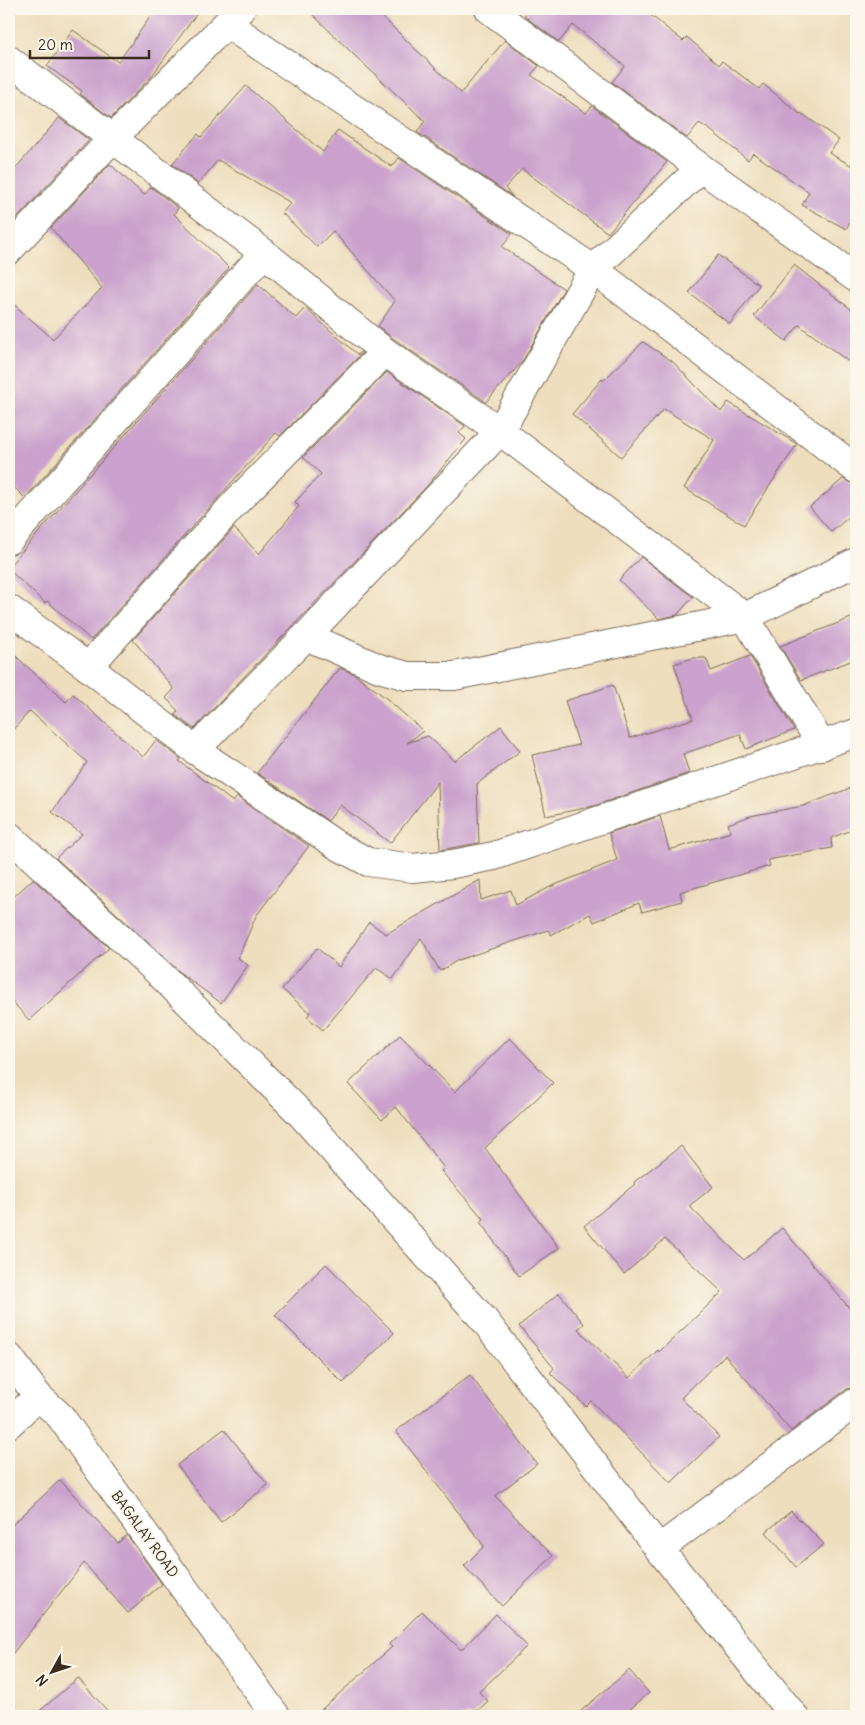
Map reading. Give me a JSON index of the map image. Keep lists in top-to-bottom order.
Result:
{
  "streets": {
    "street": ["BAGALAY ROAD"]
  },
  "scale_bar": "20 m",
  "north": "bottom left"
}
